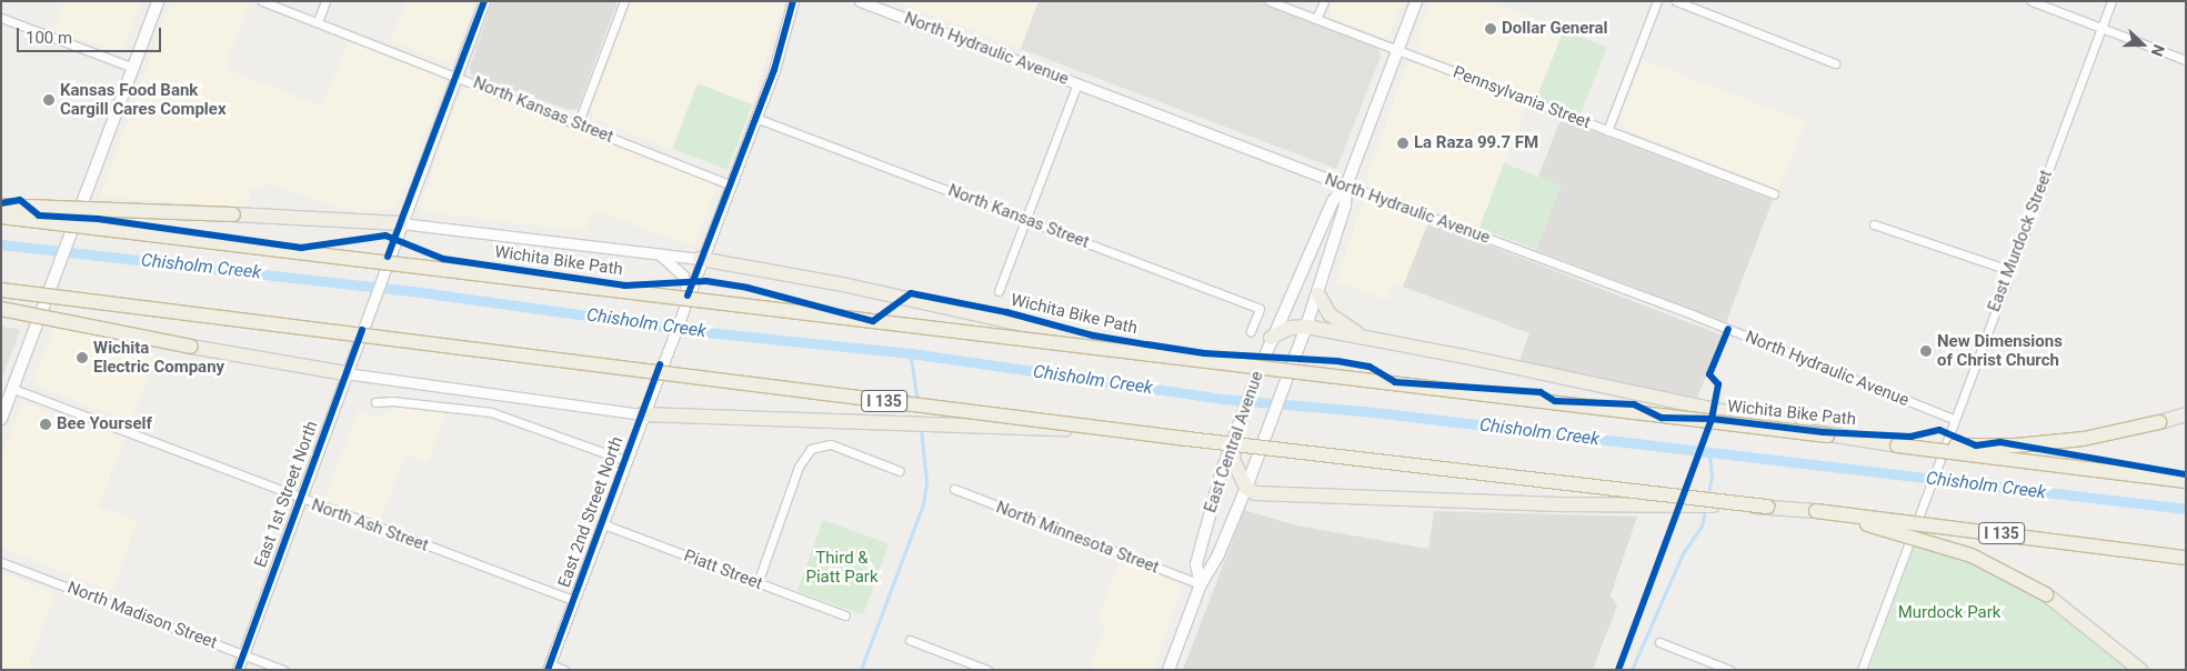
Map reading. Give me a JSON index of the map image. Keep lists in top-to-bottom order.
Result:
{
  "streets": {
    "highway": ["I 135"],
    "main road": ["East Central Avenue"],
    "street": [
      "North Hydraulic Avenue",
      "Pennsylvania Street",
      "North Kansas Street",
      "East Murdock Street",
      "East 1st Street North",
      "East 2nd Street North",
      "North Ash Street",
      "North Minnesota Street",
      "Piatt Street",
      "North Madison Street"
    ],
    "cycle path": ["Wichita Bike Path"]
  },
  "crossings": [
    ["North Hydraulic Avenue", "East Murdock Street"],
    ["North Hydraulic Avenue", "East Central Avenue"],
    ["Pennsylvania Street", "East Central Avenue"],
    ["North Kansas Street", "East 1st Street North"],
    ["North Kansas Street", "East 2nd Street North"],
    ["East Central Avenue", "North Minnesota Street"],
    ["East 1st Street North", "North Ash Street"],
    ["East 1st Street North", "North Madison Street"],
    ["East 2nd Street North", "North Ash Street"],
    ["East 2nd Street North", "Piatt Street"]
  ],
  "water": ["Chisholm Creek"],
  "parks": ["Third & Piatt Park", "Murdock Park"],
  "places": [
    "Dollar General",
    "Kansas Food Bank Cargill Cares Complex",
    "La Raza 99.7 FM",
    "New Dimensions of Christ Church",
    "Wichita Electric Company",
    "Bee Yourself"
  ],
  "scale_bar": "100 m",
  "north": "right"
}
